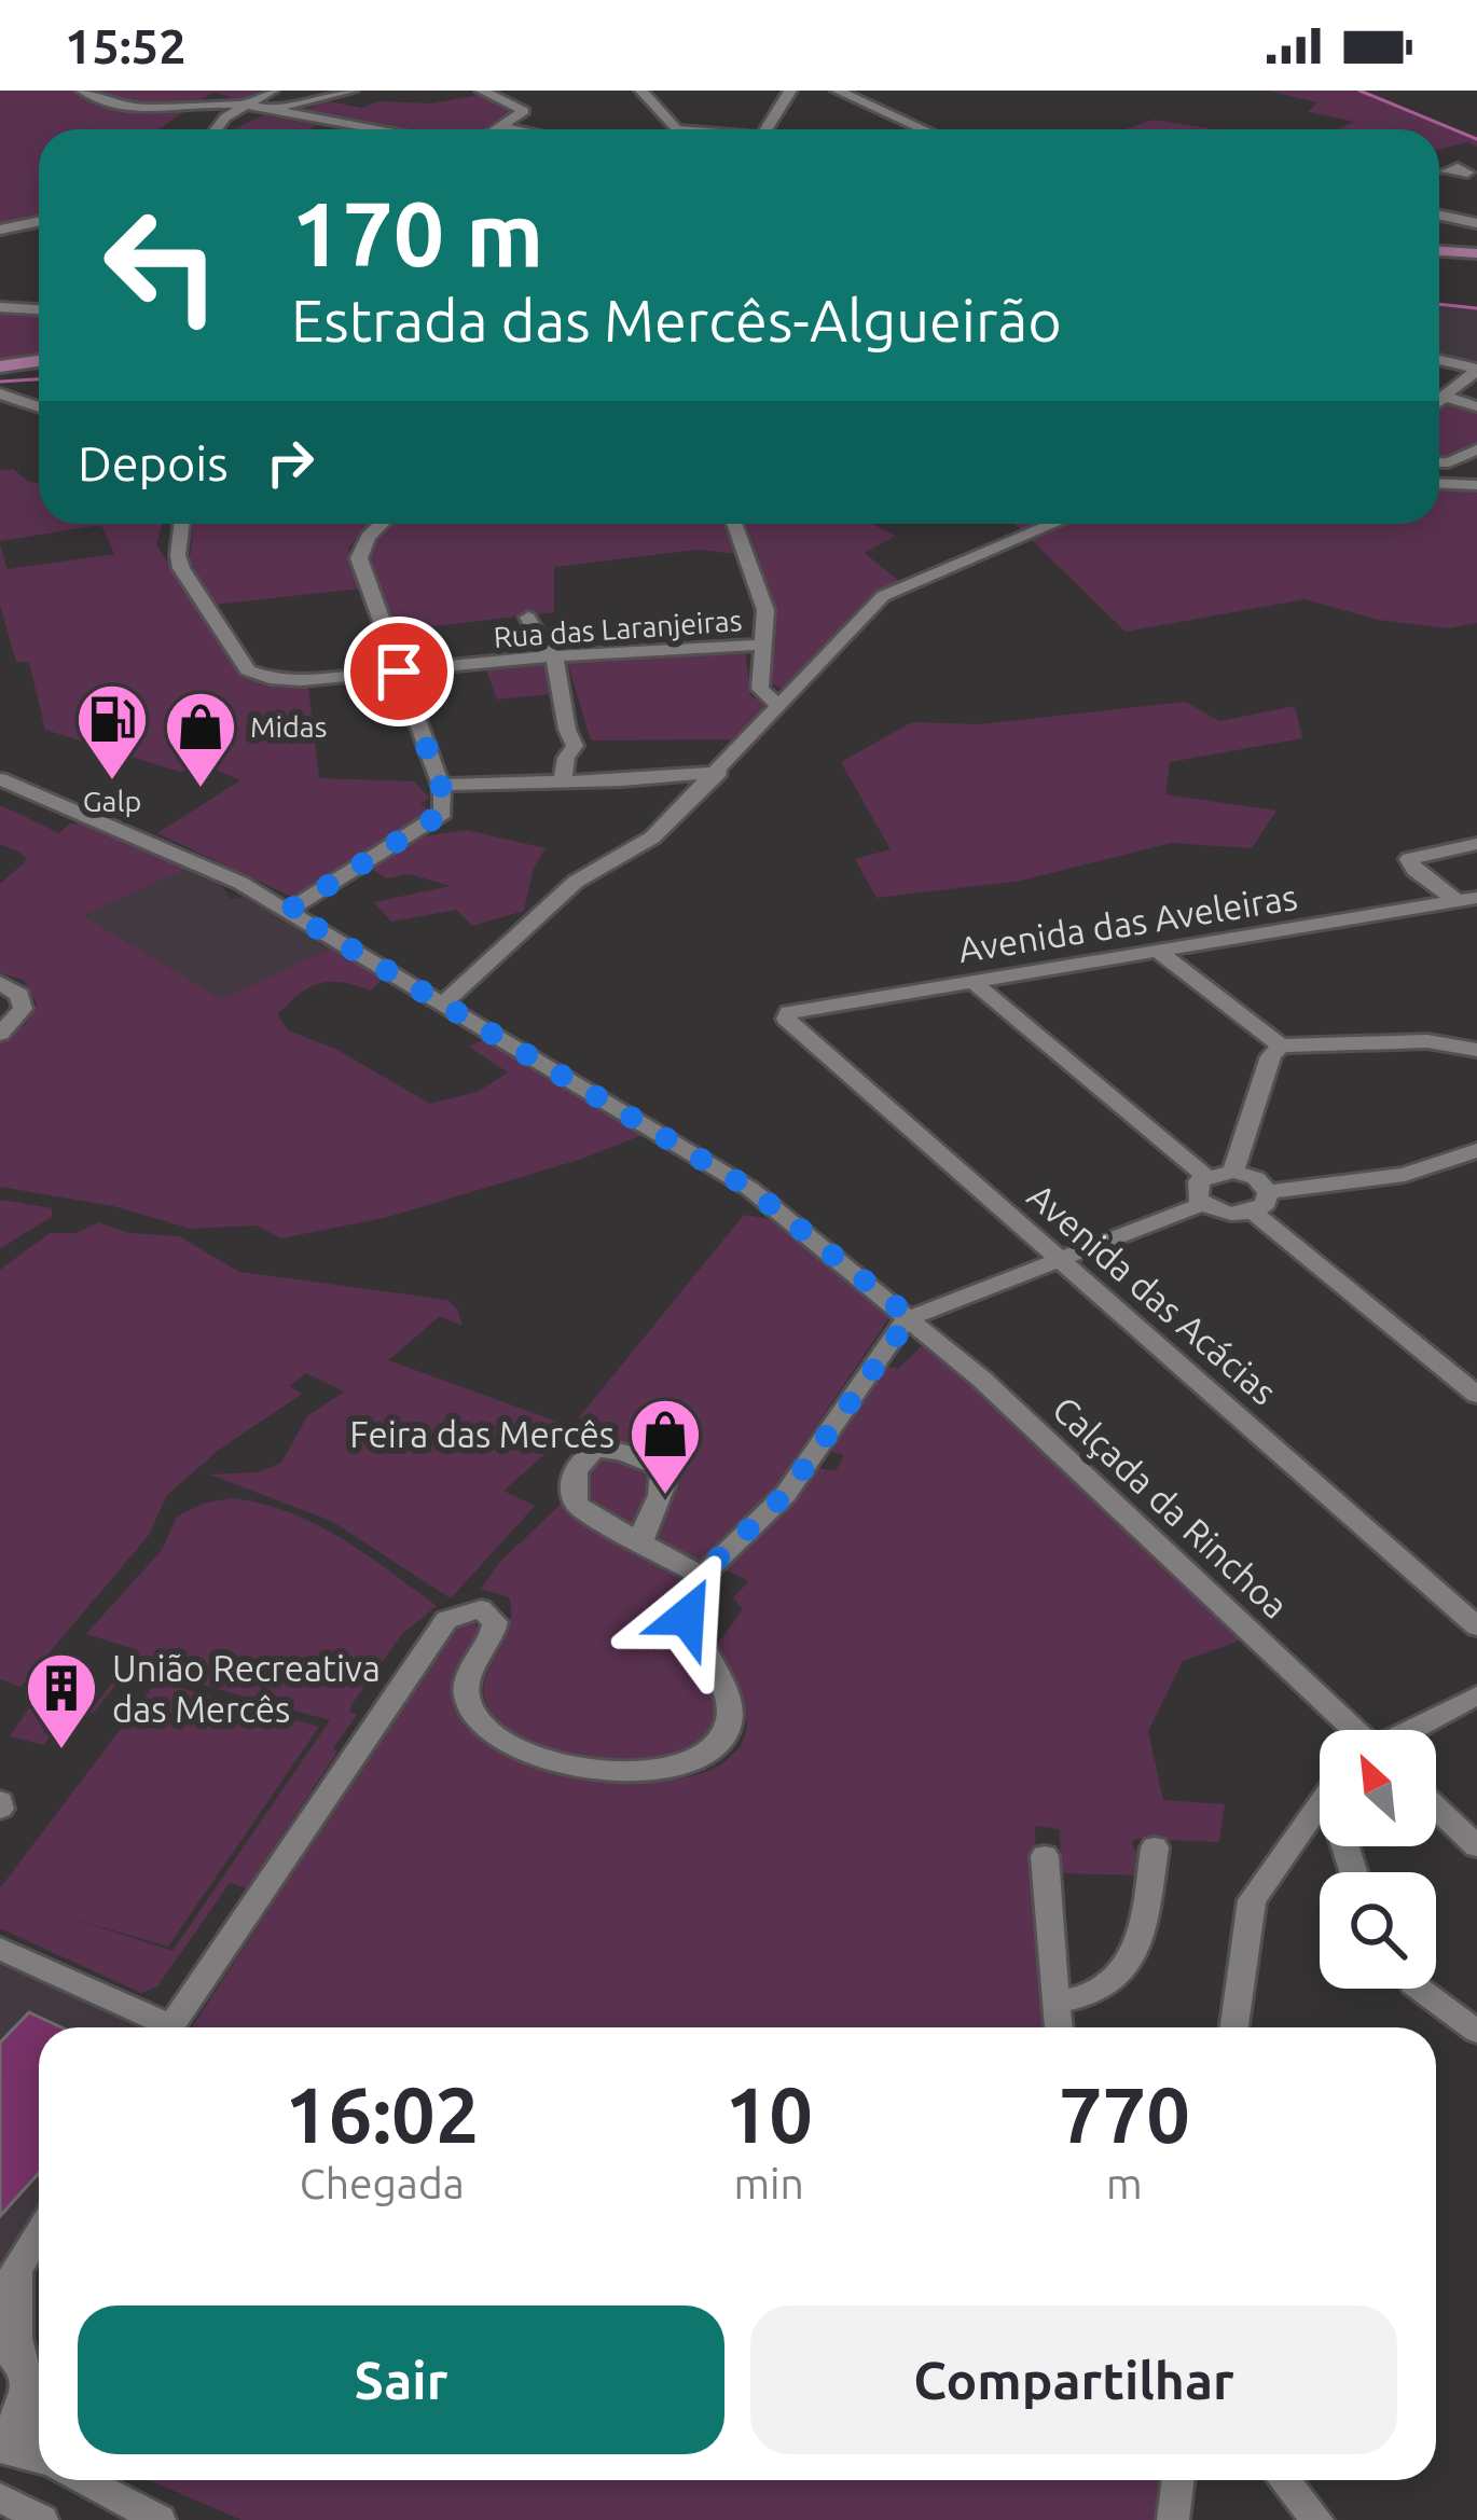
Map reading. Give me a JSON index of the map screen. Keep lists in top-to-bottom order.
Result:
{
  "streets": {
    "street": [
      "Rua das Laranjeiras",
      "Avenida das Aveleiras",
      "Avenida das Acácias",
      "Calçada da Rinchoa"
    ]
  },
  "crossings": [
    ["Avenida das Aveleiras", "Avenida das Acácias"]
  ],
  "places": {
    "fuel station": ["Galp"],
    "shop": ["Midas", "Feira das Mercês"],
    "building": ["União Recreativa das Mercês"]
  },
  "north": "top left",
  "page": {
    "status": "15:52",
    "turn": ["170 m", "Estrada das Mercês-Algueirão"],
    "then": "Depois",
    "eta": [
      "16:02",
      "Chegada",
      "10",
      "min",
      "770",
      "m"
    ],
    "buttons": ["Sair", "Compartilhar"]
  }
}
